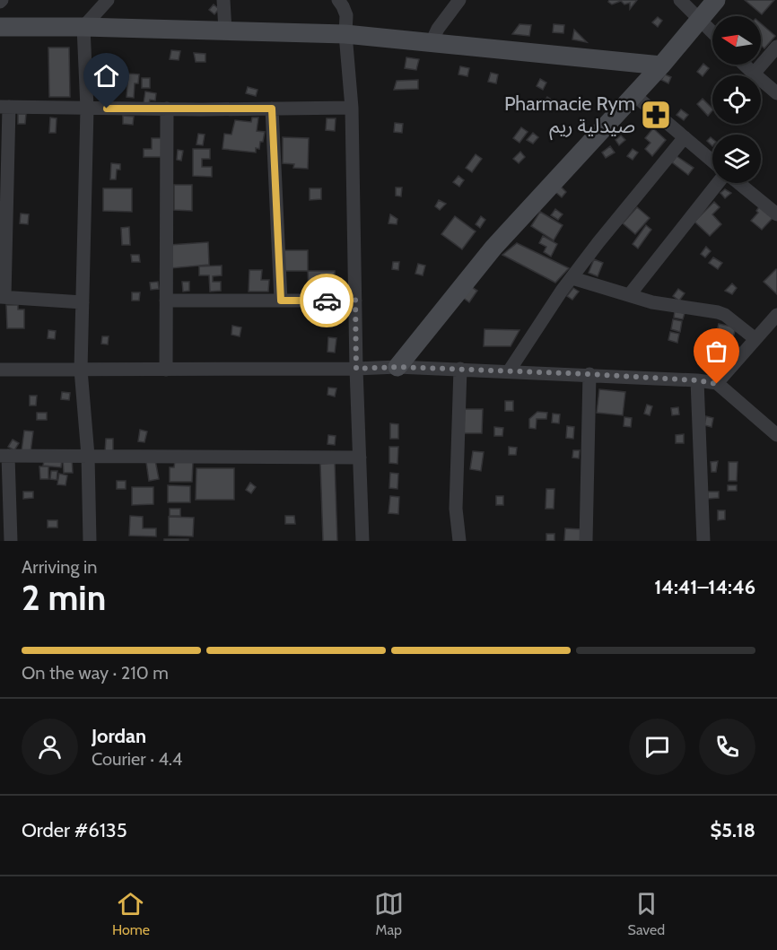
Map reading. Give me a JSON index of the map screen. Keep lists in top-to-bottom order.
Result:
{
  "places": {
    "pharmacy": ["Pharmacie Rym صيدلية ريم"]
  },
  "north": "left",
  "page": {
    "heading": ["2 min", "Arriving in", "14:41–14:46"],
    "panel": [
      "Jordan",
      "Courier · 4.4",
      "Order #6135",
      "$5.18"
    ],
    "bar": "On the way · 210 m",
    "tabs": ["Home", "Map", "Saved"]
  }
}
